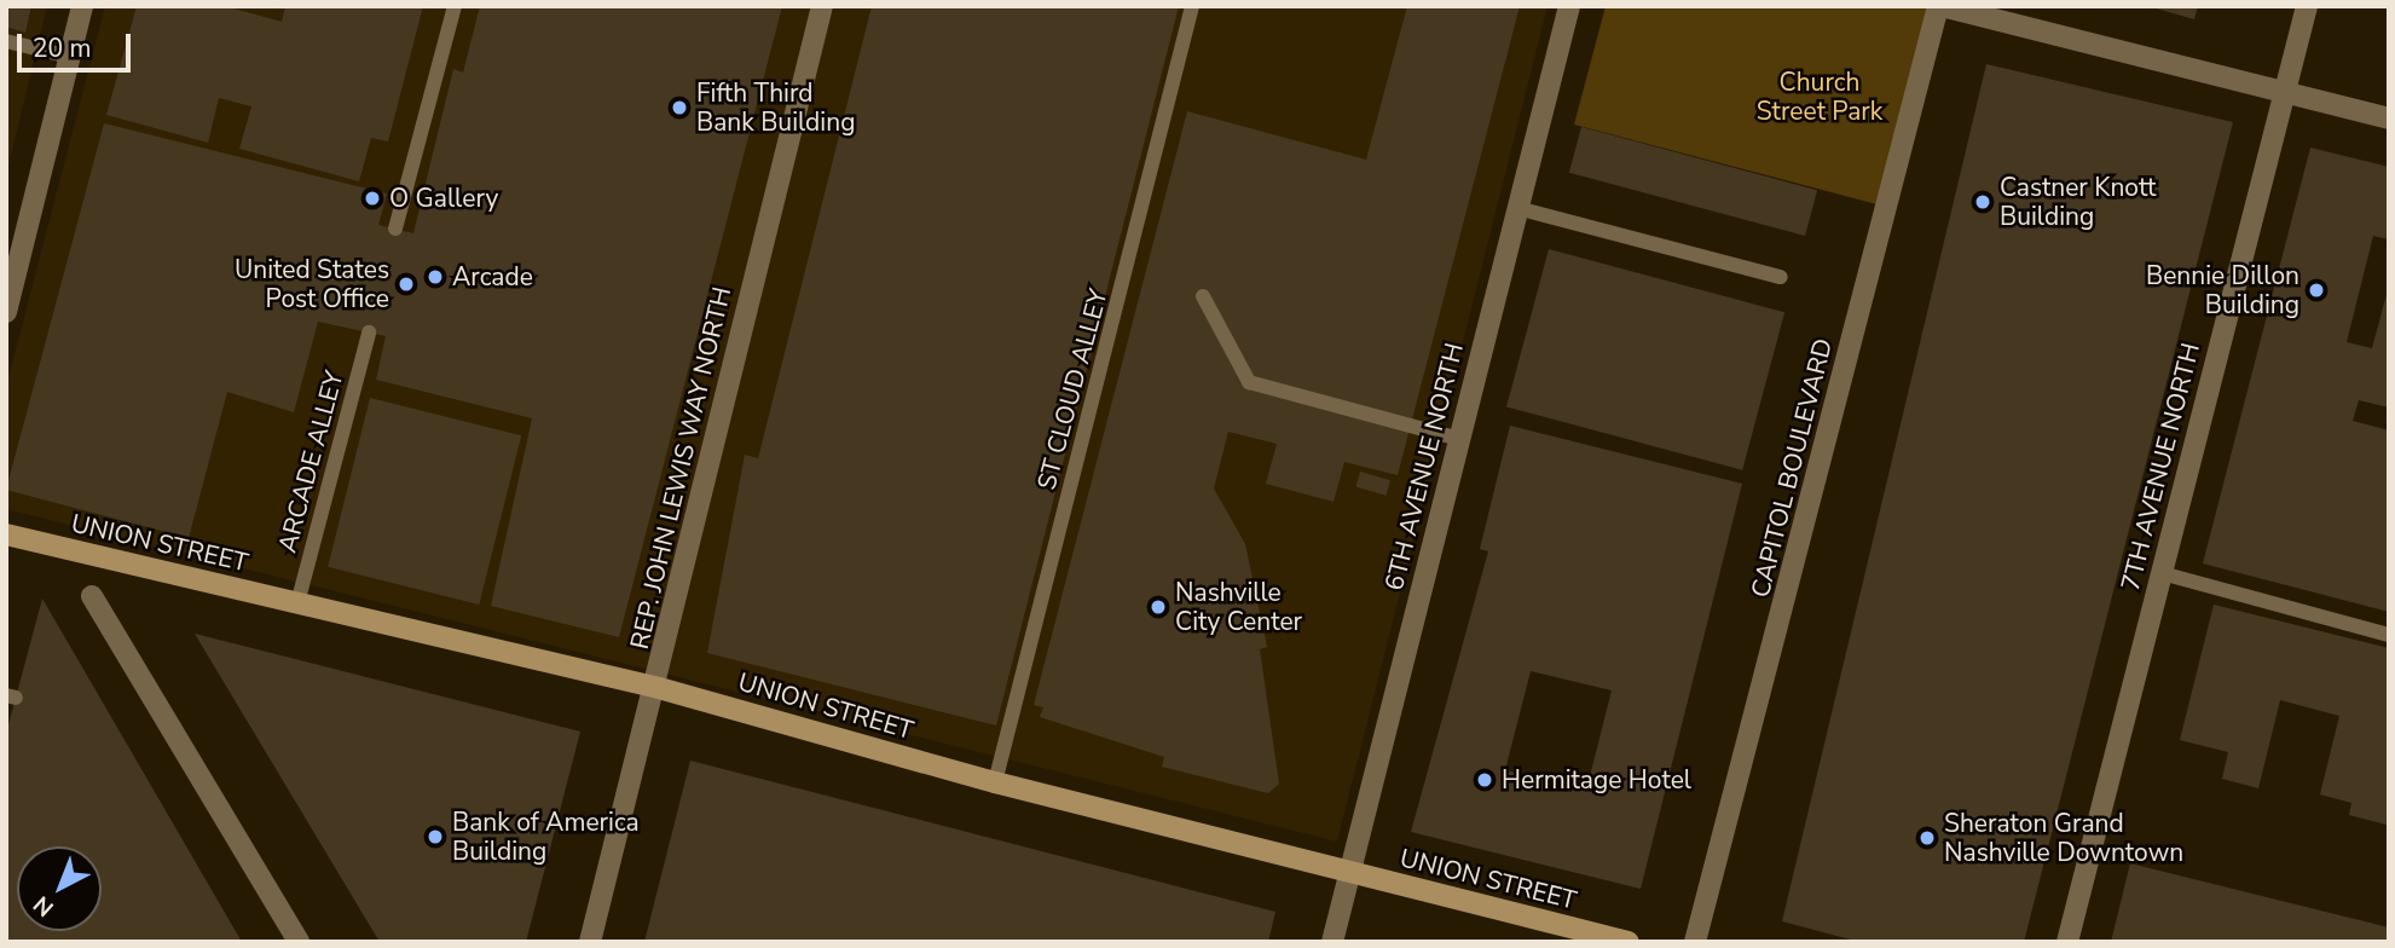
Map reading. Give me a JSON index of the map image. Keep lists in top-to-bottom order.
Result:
{
  "streets": {
    "main road": ["UNION STREET"],
    "street": [
      "6TH AVENUE NORTH",
      "7TH AVENUE NORTH",
      "REP. JOHN LEWIS WAY NORTH",
      "CAPITOL BOULEVARD"
    ],
    "lane": ["ST CLOUD ALLEY", "ARCADE ALLEY"]
  },
  "crossings": [
    ["ST CLOUD ALLEY", "UNION STREET"],
    ["ARCADE ALLEY", "UNION STREET"],
    ["6TH AVENUE NORTH", "UNION STREET"],
    ["REP. JOHN LEWIS WAY NORTH", "UNION STREET"]
  ],
  "parks": ["Church Street Park"],
  "places": [
    "Fifth Third Bank Building",
    "O Gallery",
    "Castner Knott Building",
    "Arcade",
    "United States Post Office",
    "Bennie Dillon Building",
    "Nashville City Center",
    "Hermitage Hotel",
    "Bank of America Building",
    "Sheraton Grand Nashville Downtown"
  ],
  "scale_bar": "20 m",
  "north": "bottom left"
}
